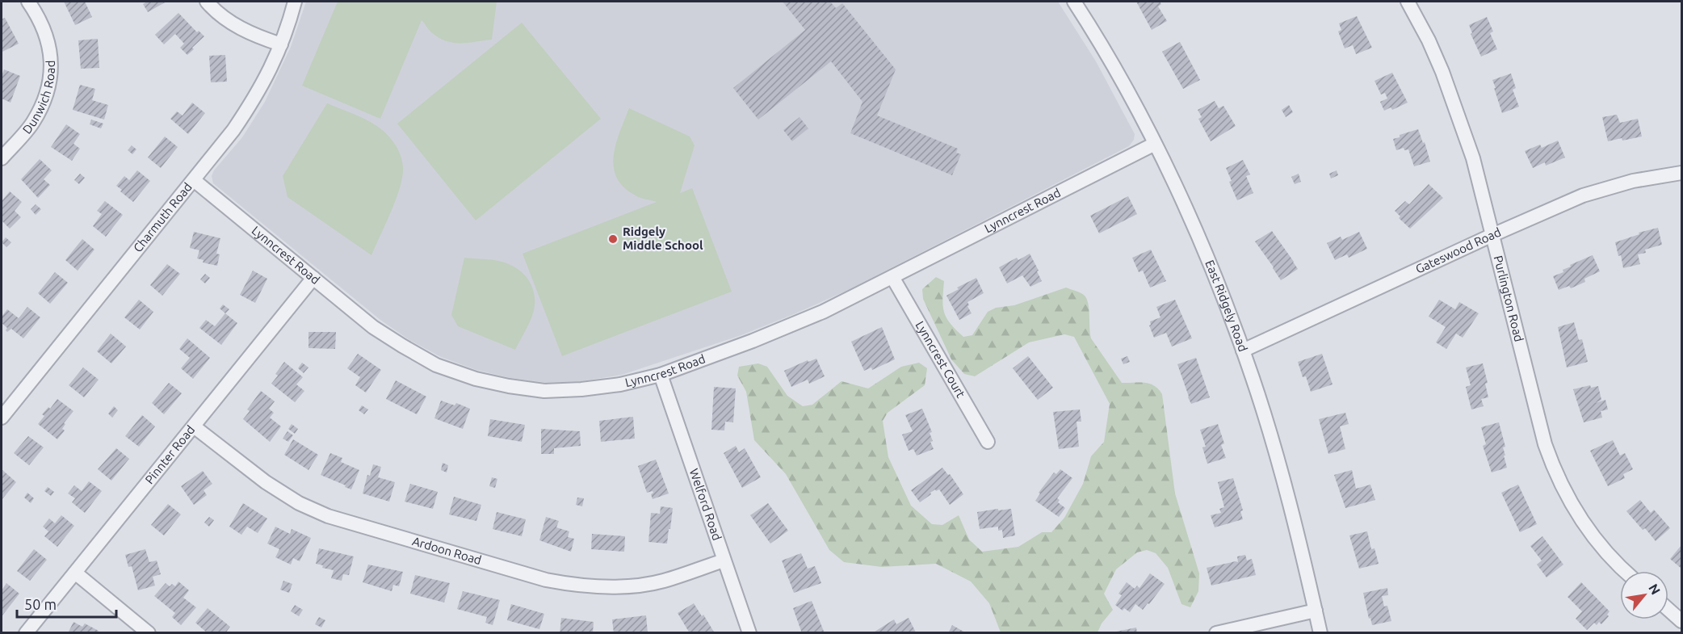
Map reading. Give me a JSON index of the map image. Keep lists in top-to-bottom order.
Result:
{
  "streets": {
    "street": [
      "Dunwich Road",
      "Lynncrest Road",
      "Charmuth Road",
      "Gateswood Road",
      "Purlington Road",
      "East Ridgely Road",
      "Lynncrest Court",
      "Pinnter Road",
      "Welford Road",
      "Ardoon Road"
    ]
  },
  "crossings": [
    ["Lynncrest Road", "Charmuth Road"],
    ["Lynncrest Road", "East Ridgely Road"],
    ["Lynncrest Road", "Lynncrest Court"],
    ["Lynncrest Road", "Pinnter Road"],
    ["Lynncrest Road", "Welford Road"],
    ["Gateswood Road", "Purlington Road"],
    ["Gateswood Road", "East Ridgely Road"],
    ["Pinnter Road", "Ardoon Road"],
    ["Welford Road", "Ardoon Road"]
  ],
  "places": ["Ridgely Middle School"],
  "scale_bar": "50 m",
  "north": "top right"
}
